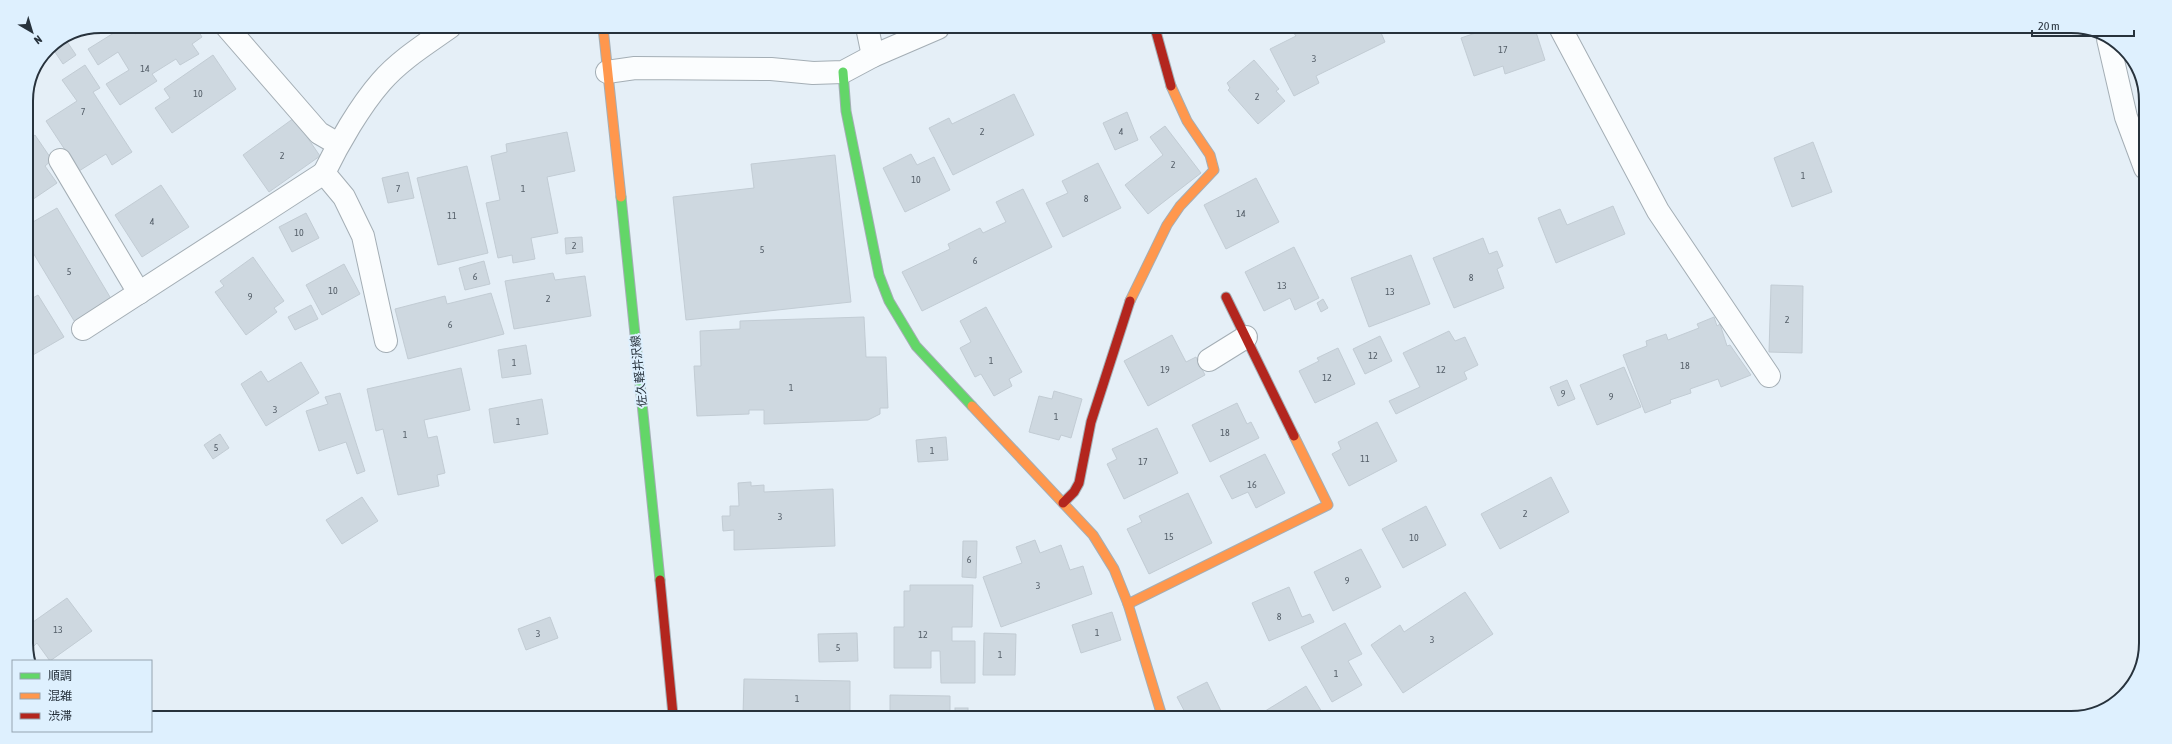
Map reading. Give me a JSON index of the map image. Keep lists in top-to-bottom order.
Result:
{
  "streets": {
    "street": ["佐久軽井沢線"]
  },
  "house_numbers": [
    "17",
    "3",
    "14",
    "10",
    "2",
    "7",
    "2",
    "4",
    "2",
    "2",
    "1",
    "10",
    "7",
    "1",
    "8",
    "14",
    "11",
    "4",
    "10",
    "2",
    "5",
    "6",
    "5",
    "6",
    "8",
    "13",
    "10",
    "13",
    "9",
    "2",
    "2",
    "6",
    "12",
    "1",
    "1",
    "18",
    "19",
    "12",
    "12",
    "1",
    "9",
    "9",
    "3",
    "1",
    "1",
    "18",
    "1",
    "5",
    "1",
    "11",
    "17",
    "16",
    "2",
    "3",
    "15",
    "10",
    "6",
    "9",
    "3",
    "8",
    "13",
    "1",
    "3",
    "12",
    "3",
    "5",
    "1",
    "1",
    "1"
  ],
  "legend": ["順調", "混雑", "渋滞"],
  "scale_bar": "20 m",
  "north": "bottom right"
}
